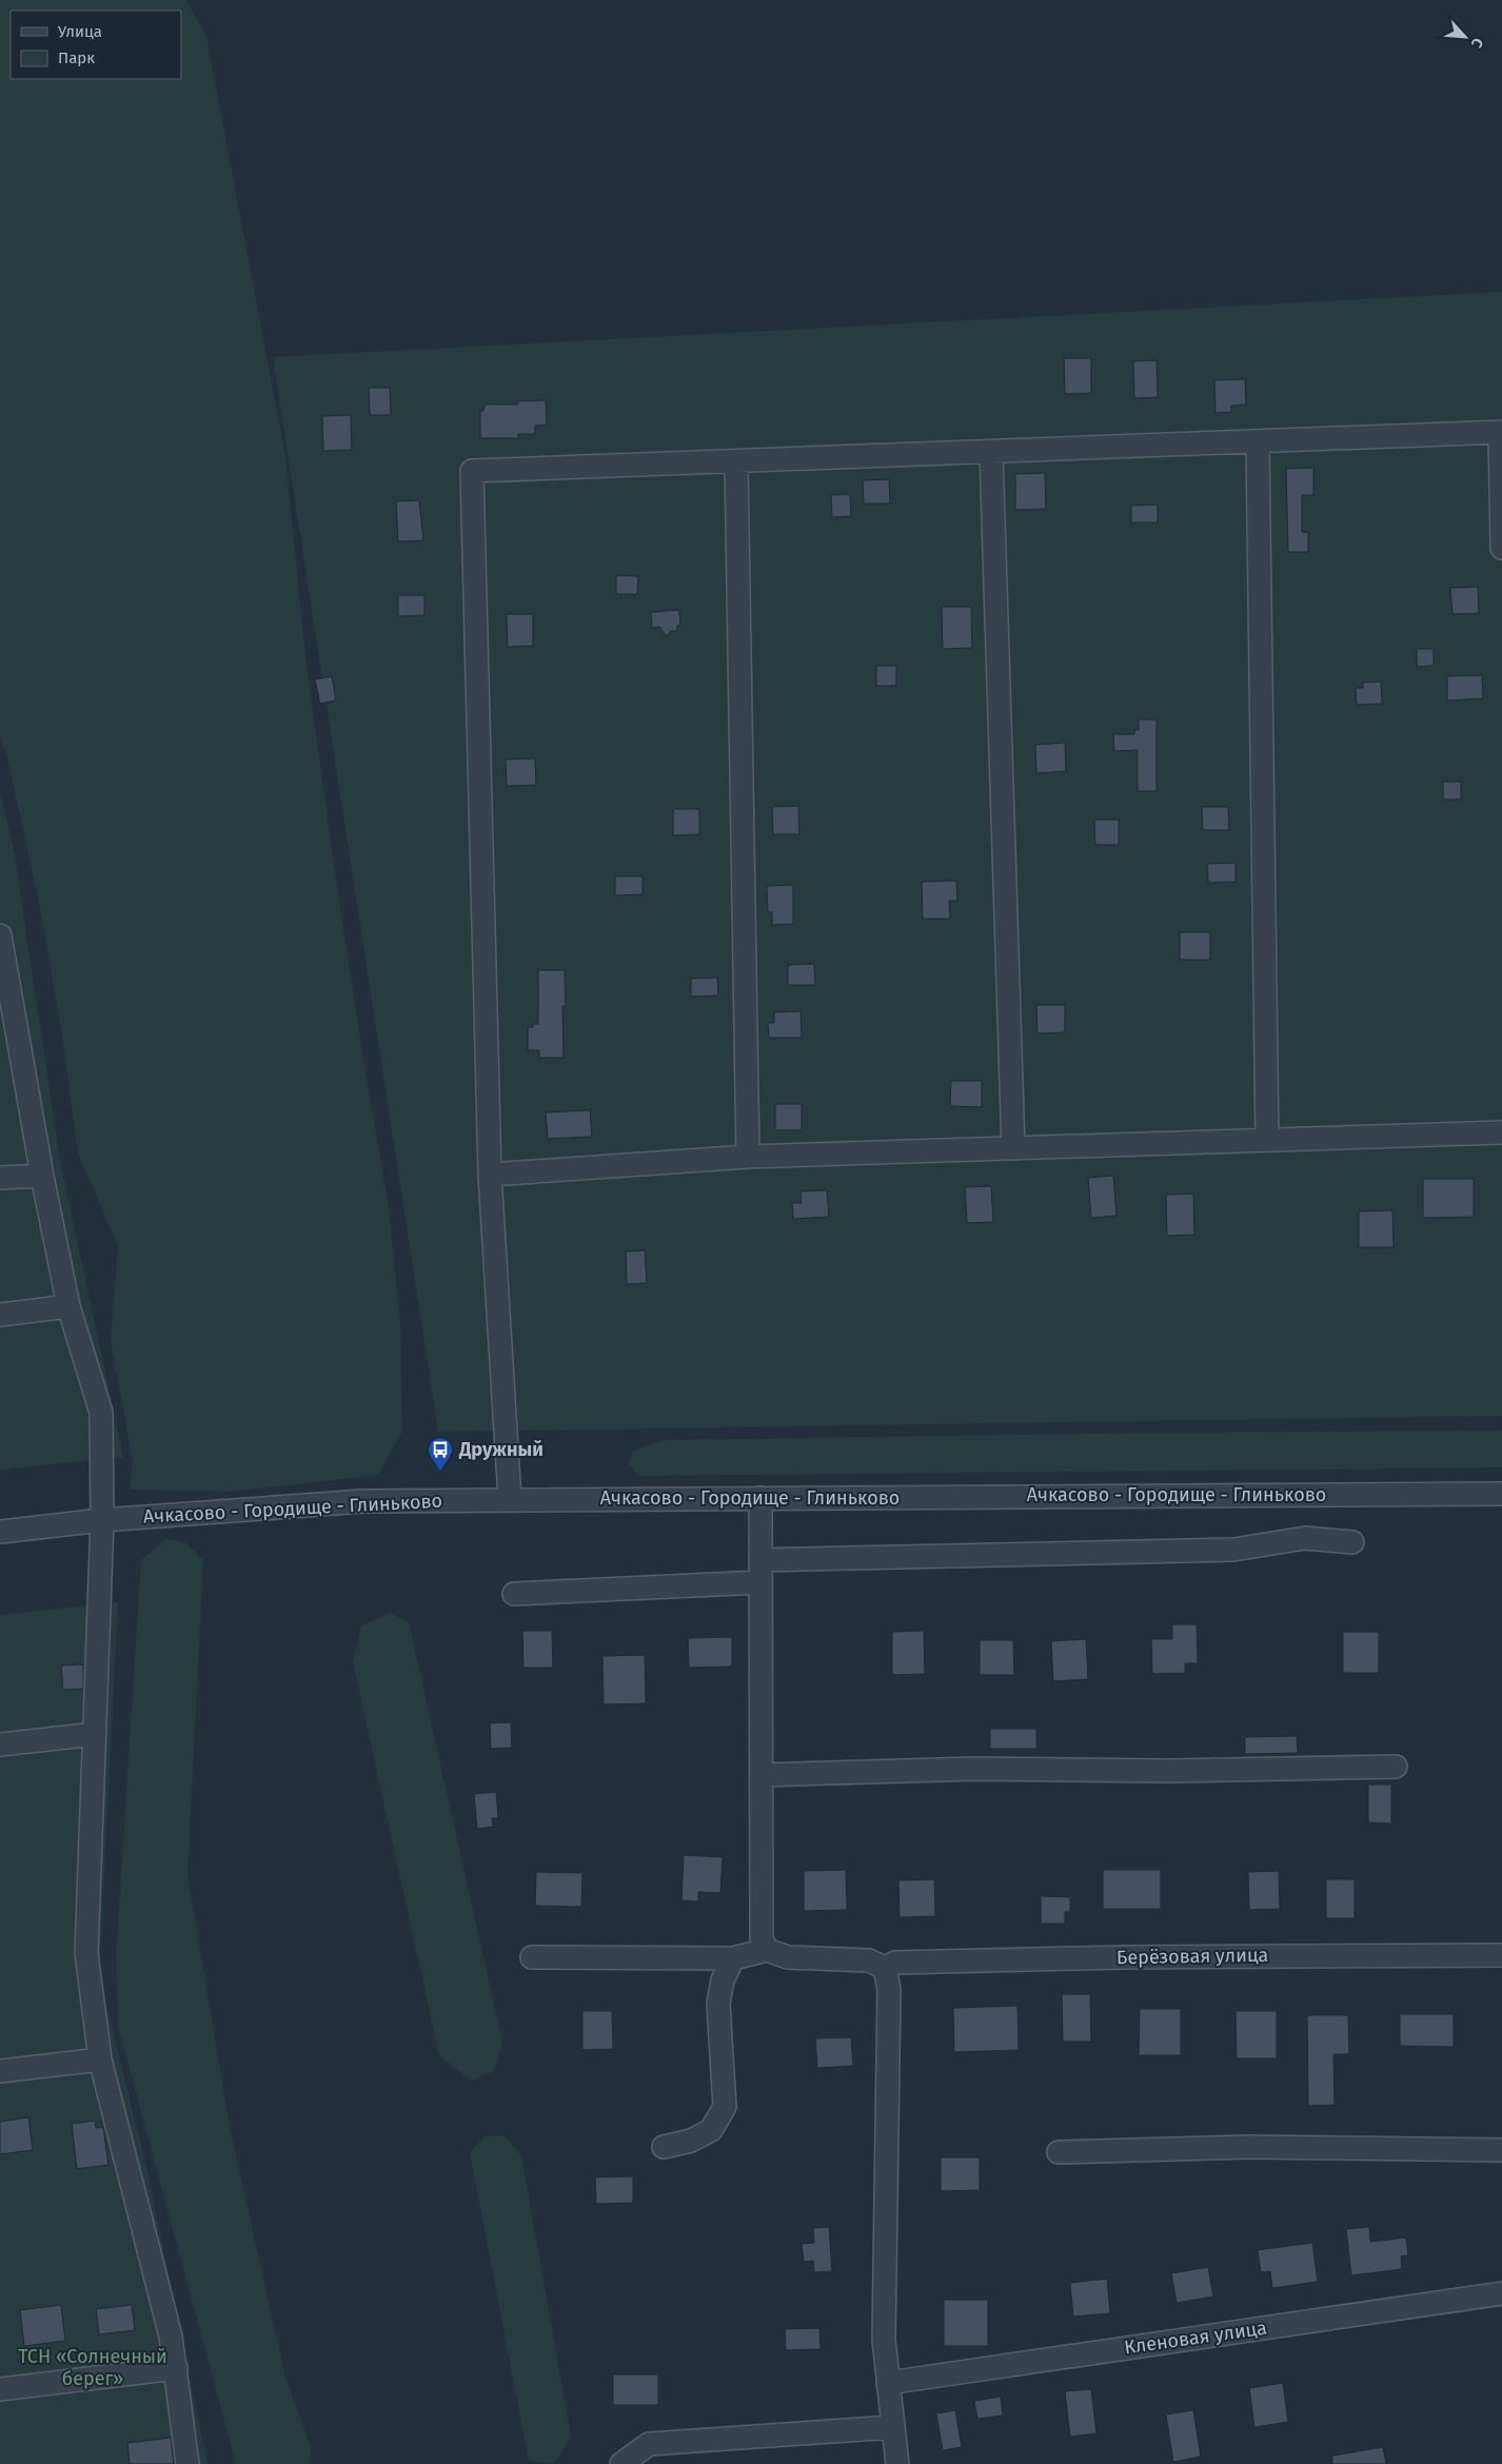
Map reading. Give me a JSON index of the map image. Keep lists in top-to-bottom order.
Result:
{
  "streets": {
    "street": ["Ачкасово - Городище - Глиньково", "Берёзовая улица", "Кленовая улица"]
  },
  "parks": ["ТСН «Солнечный берег»"],
  "places": {
    "bus stop": ["Дружный"]
  },
  "legend": ["Улица", "Парк"],
  "north": "bottom right"
}
